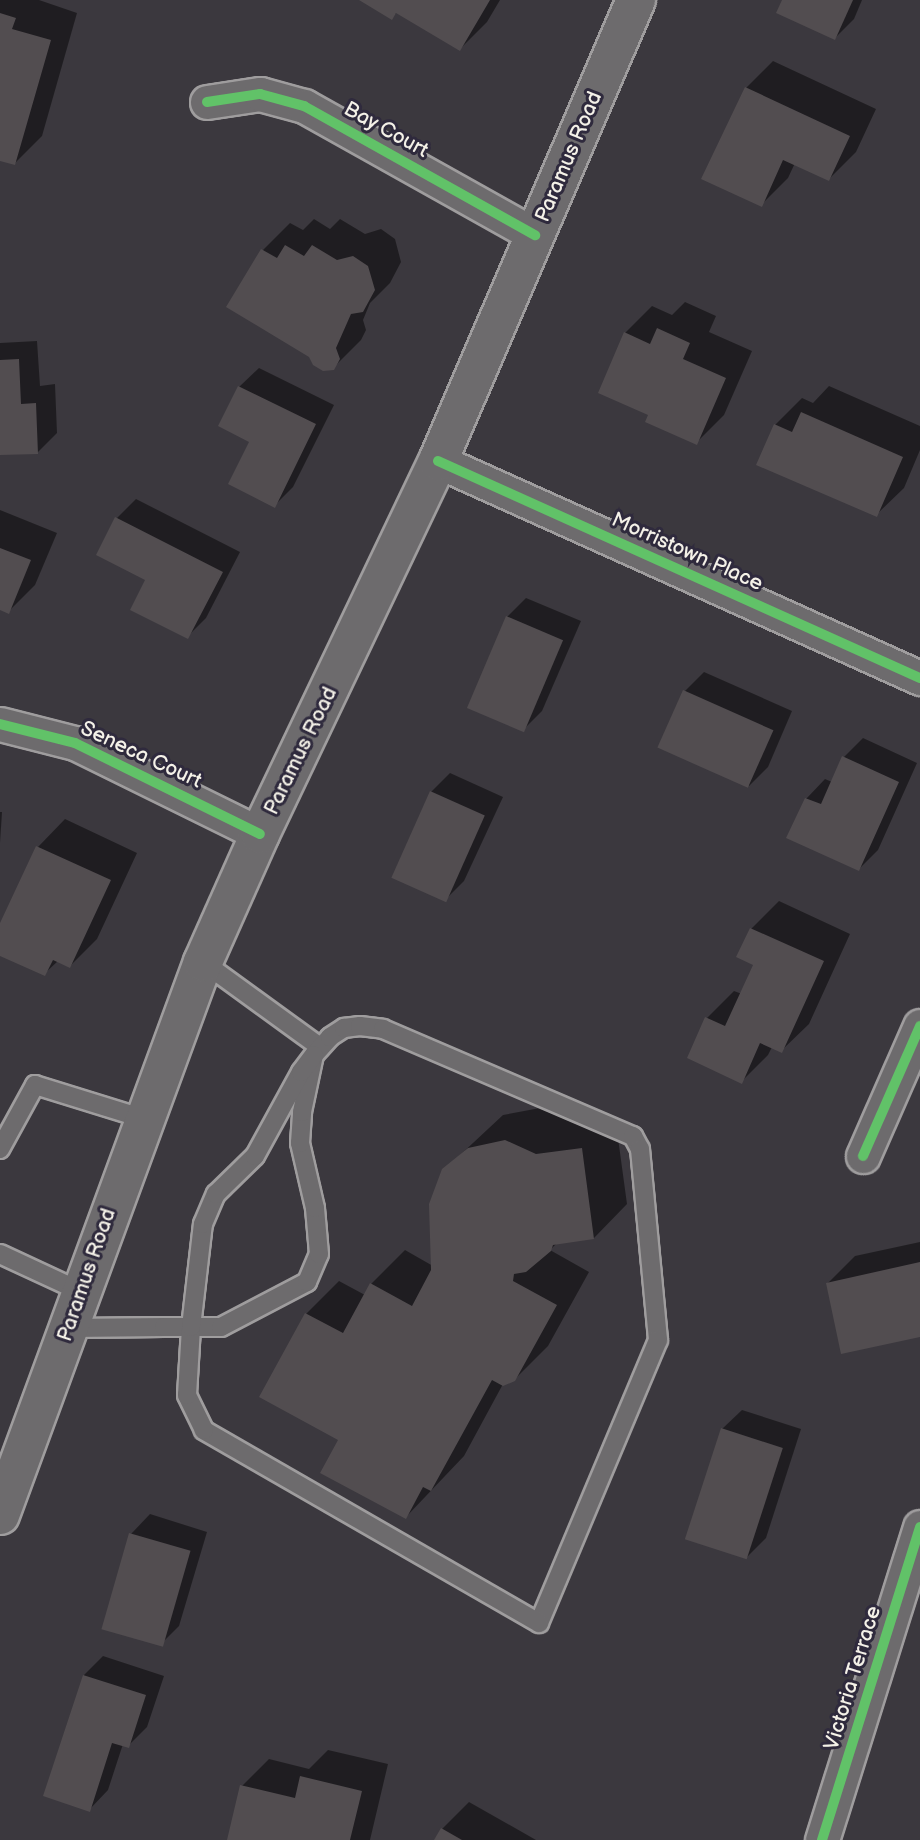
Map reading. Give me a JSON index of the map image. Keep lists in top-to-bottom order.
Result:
{
  "streets": {
    "main road": ["Paramus Road"],
    "street": [
      "Bay Court",
      "Morristown Place",
      "Seneca Court",
      "Victoria Terrace"
    ]
  },
  "crossings": [
    ["Bay Court", "Paramus Road"],
    ["Paramus Road", "Morristown Place"],
    ["Paramus Road", "Seneca Court"]
  ]
}
